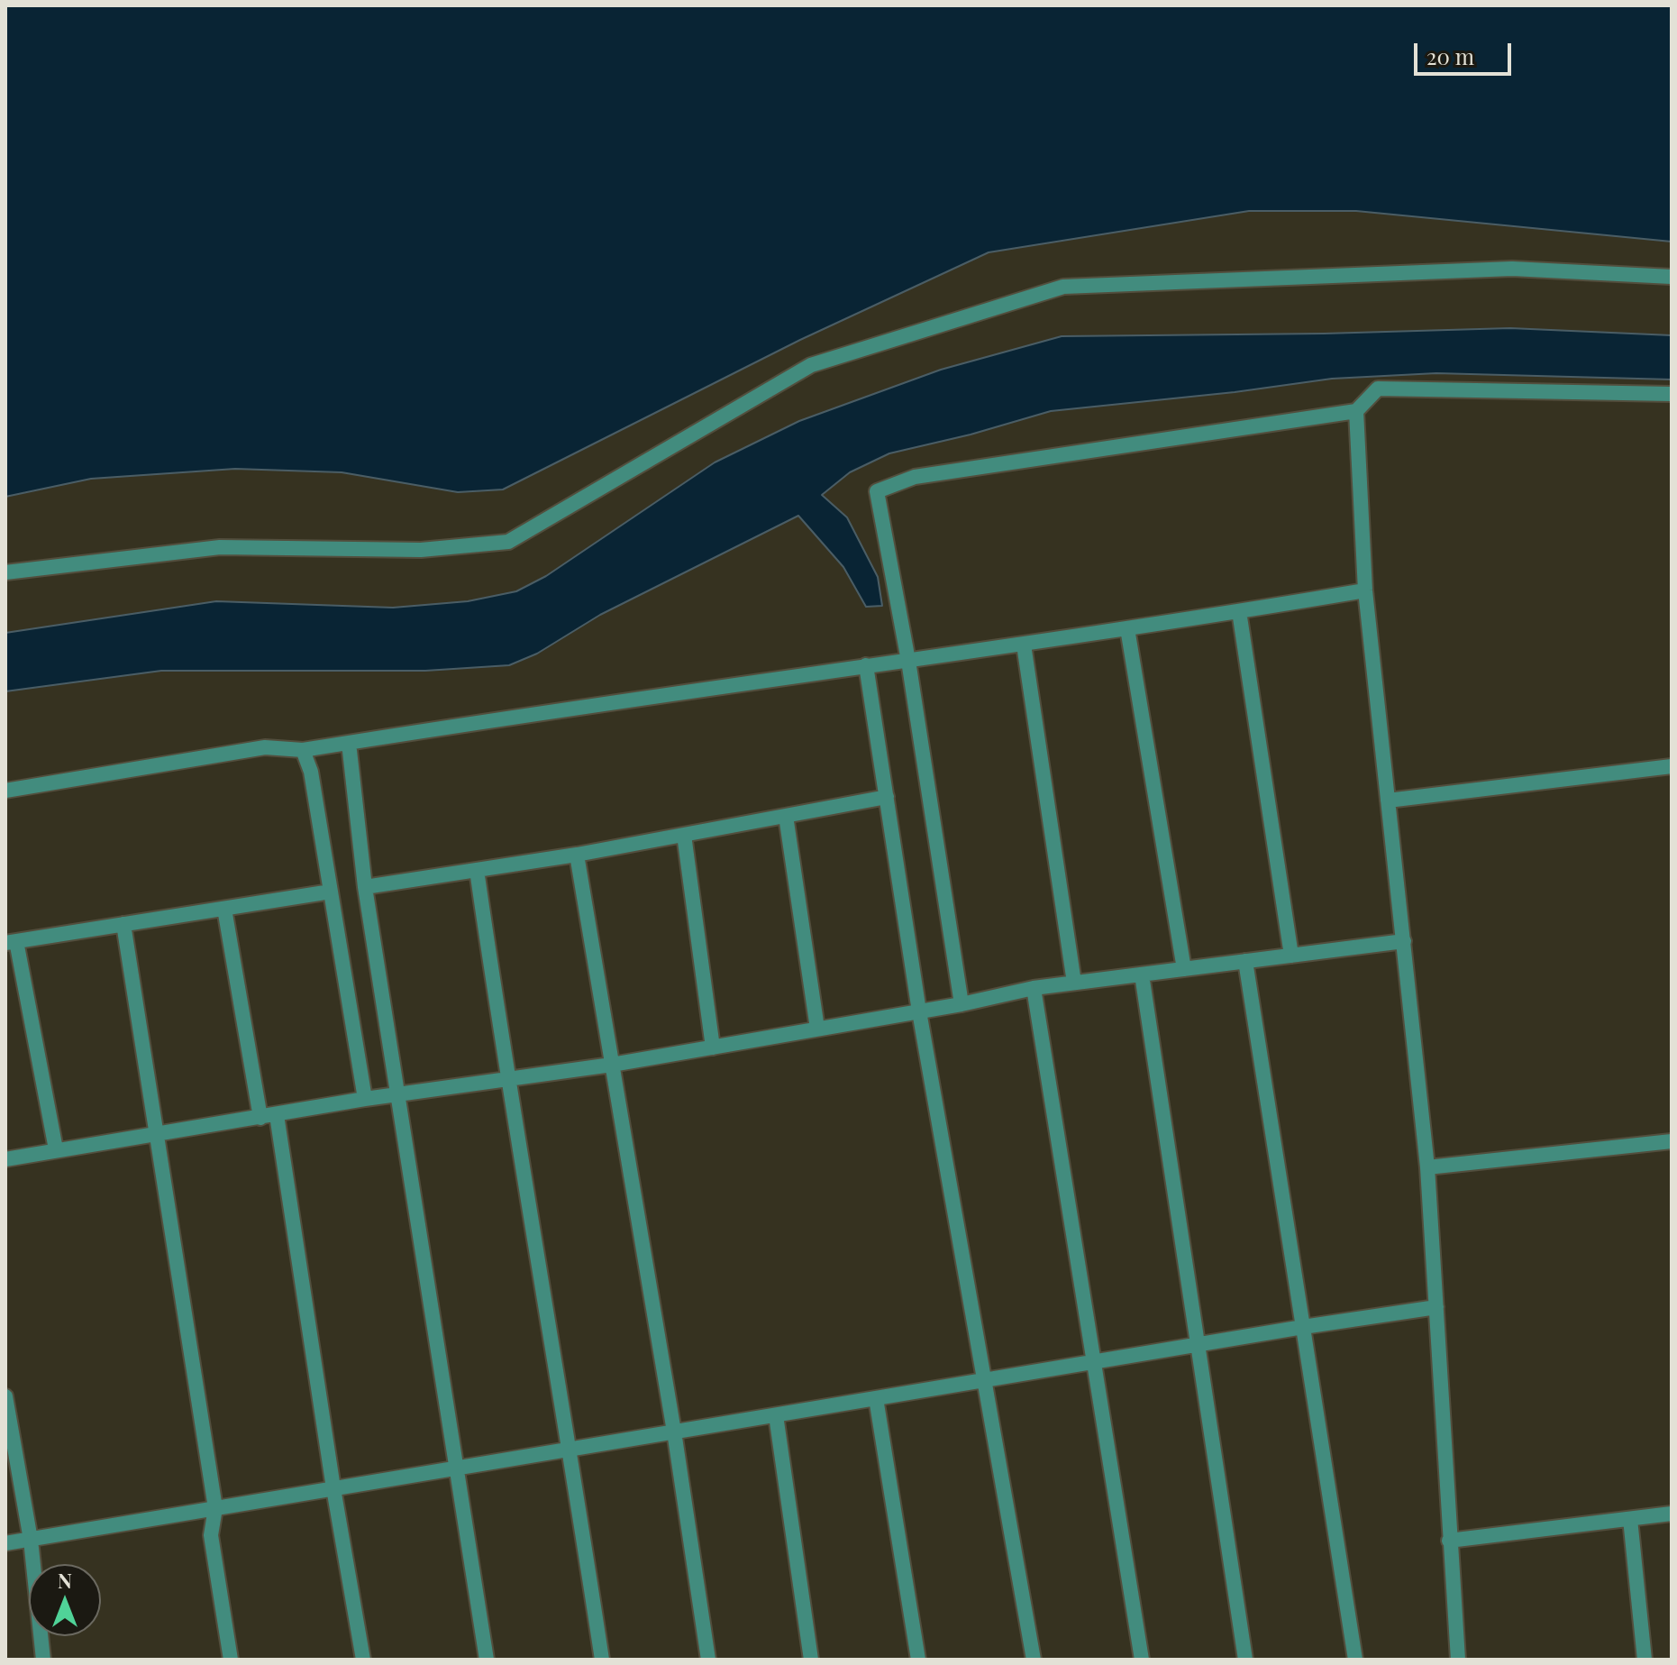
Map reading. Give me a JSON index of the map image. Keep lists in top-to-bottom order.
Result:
{
  "scale_bar": "20 m",
  "north": "top"
}
